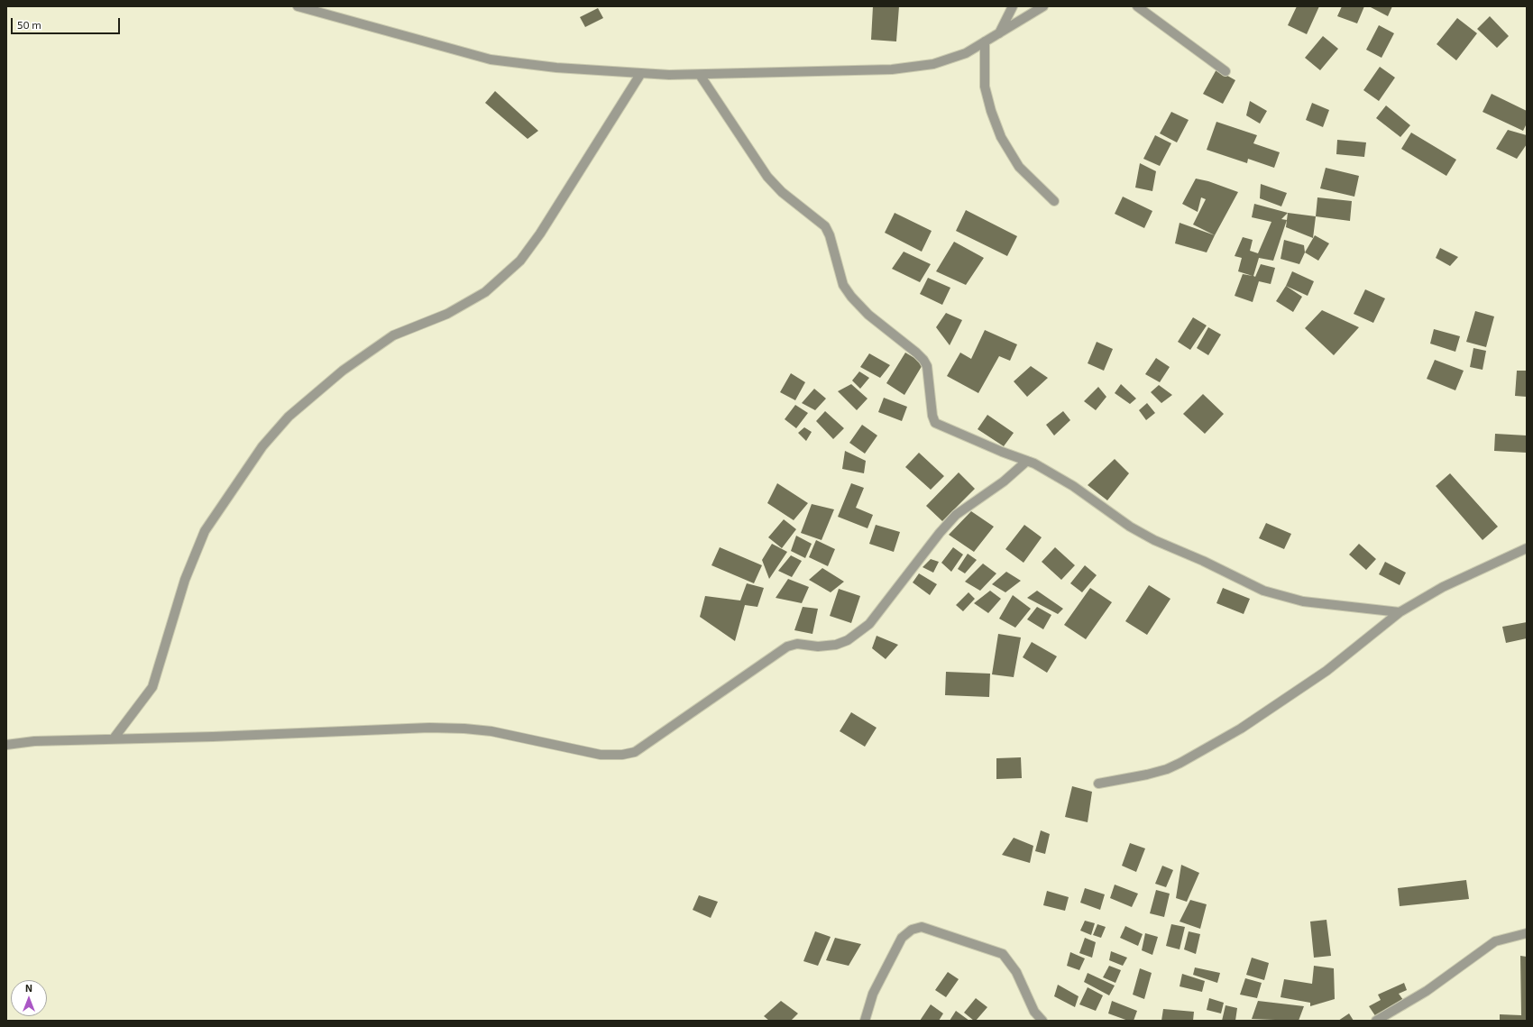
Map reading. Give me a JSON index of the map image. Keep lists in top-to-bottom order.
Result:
{
  "scale_bar": "50 m",
  "north": "top"
}
